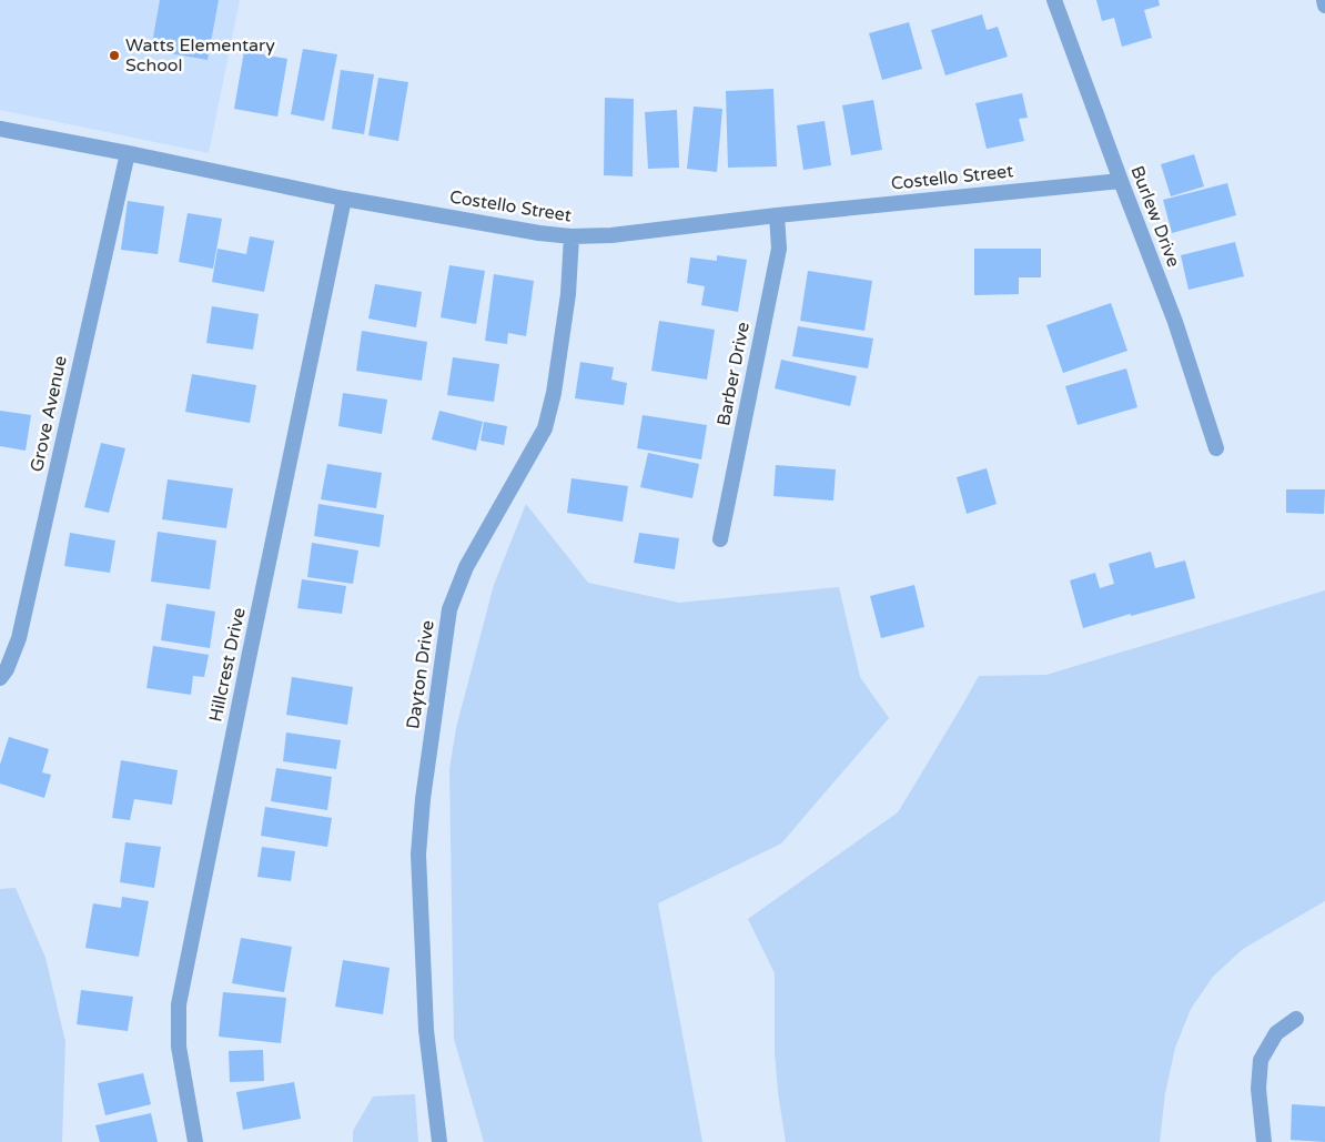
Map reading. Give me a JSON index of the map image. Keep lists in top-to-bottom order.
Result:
{
  "streets": {
    "street": [
      "Costello Street",
      "Burlew Drive",
      "Barber Drive",
      "Grove Avenue",
      "Hillcrest Drive",
      "Dayton Drive"
    ]
  },
  "crossings": [
    ["Costello Street", "Burlew Drive"],
    ["Costello Street", "Barber Drive"],
    ["Costello Street", "Grove Avenue"],
    ["Costello Street", "Hillcrest Drive"],
    ["Costello Street", "Dayton Drive"]
  ],
  "places": ["Watts Elementary School"]
}
